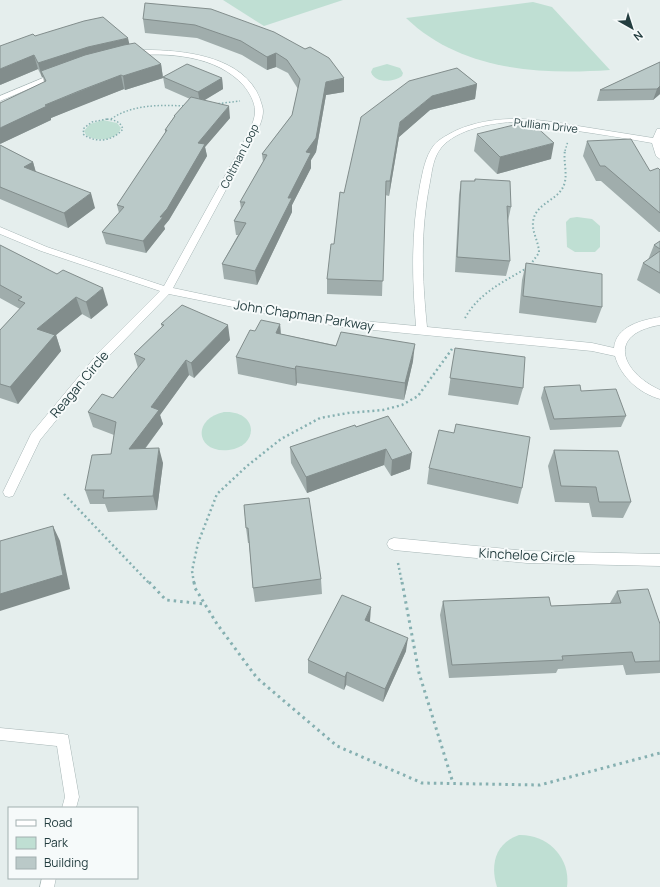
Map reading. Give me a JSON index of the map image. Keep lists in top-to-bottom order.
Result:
{
  "streets": {
    "street": [
      "Pulliam Drive",
      "Coltman Loop",
      "John Chapman Parkway",
      "Reagan Circle",
      "Kincheloe Circle"
    ]
  },
  "crossings": [
    ["Pulliam Drive", "John Chapman Parkway"],
    ["Coltman Loop", "John Chapman Parkway"],
    ["Coltman Loop", "Reagan Circle"],
    ["John Chapman Parkway", "Reagan Circle"]
  ],
  "legend": ["Road", "Park", "Building"],
  "north": "bottom right"
}
